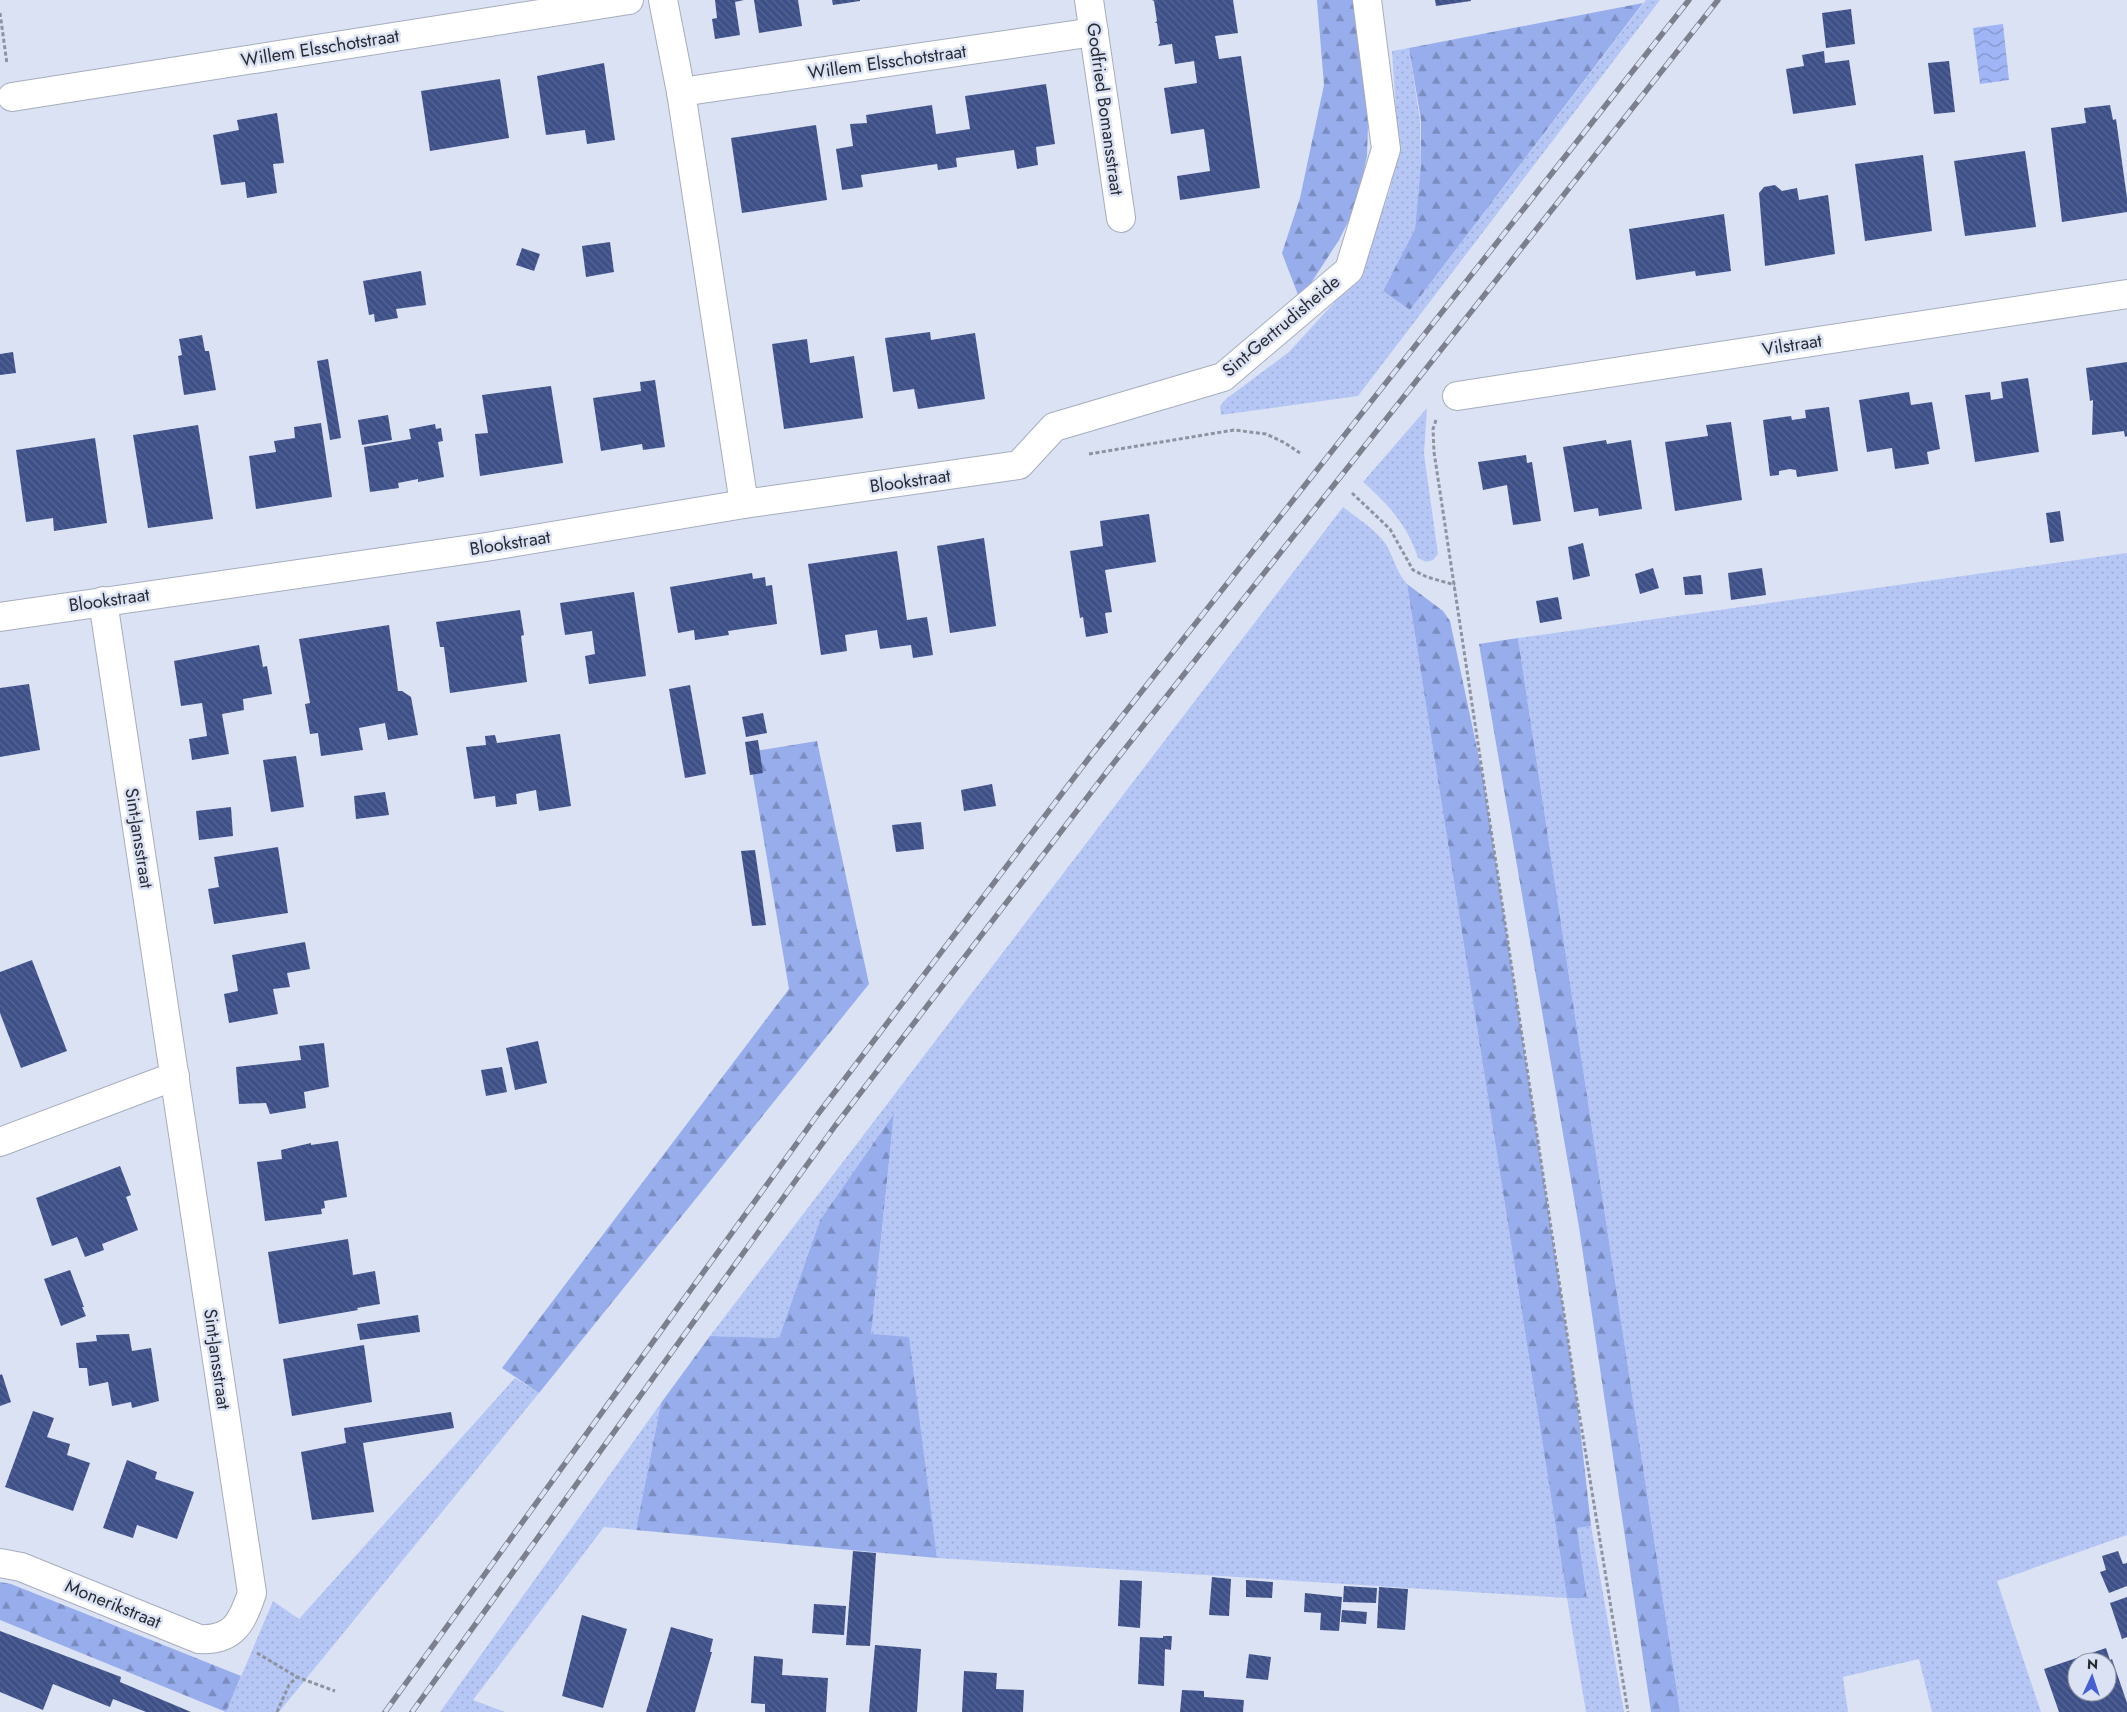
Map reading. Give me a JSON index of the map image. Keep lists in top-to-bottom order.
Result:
{
  "streets": {
    "street": [
      "Willem Elsschotstraat",
      "Godfried Bomansstraat",
      "Sint-Gertrudisheide",
      "Vilstraat",
      "Blookstraat",
      "Sint-Jansstraat",
      "Monerikstraat"
    ]
  },
  "crossings": [
    ["Willem Elsschotstraat", "Godfried Bomansstraat"],
    ["Sint-Gertrudisheide", "Blookstraat"],
    ["Blookstraat", "Sint-Jansstraat"],
    ["Sint-Jansstraat", "Monerikstraat"]
  ],
  "north": "top"
}
